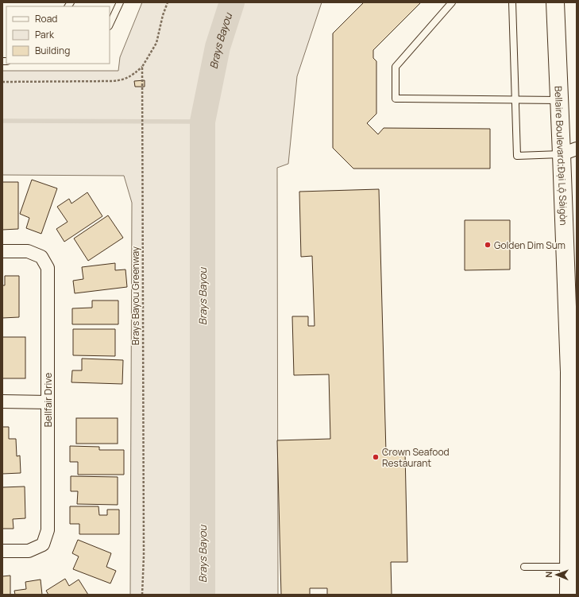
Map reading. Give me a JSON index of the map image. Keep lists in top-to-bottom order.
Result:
{
  "streets": {
    "main road": ["Bellaire Boulevard;Đại Lộ Sàigòn"],
    "street": ["Bellfair Drive"],
    "path": ["Brays Bayou Greenway"]
  },
  "water": ["Brays Bayou"],
  "places": ["Golden Dim Sum", "Crown Seafood Restaurant"],
  "legend": ["Road", "Park", "Building"],
  "north": "left"
}
